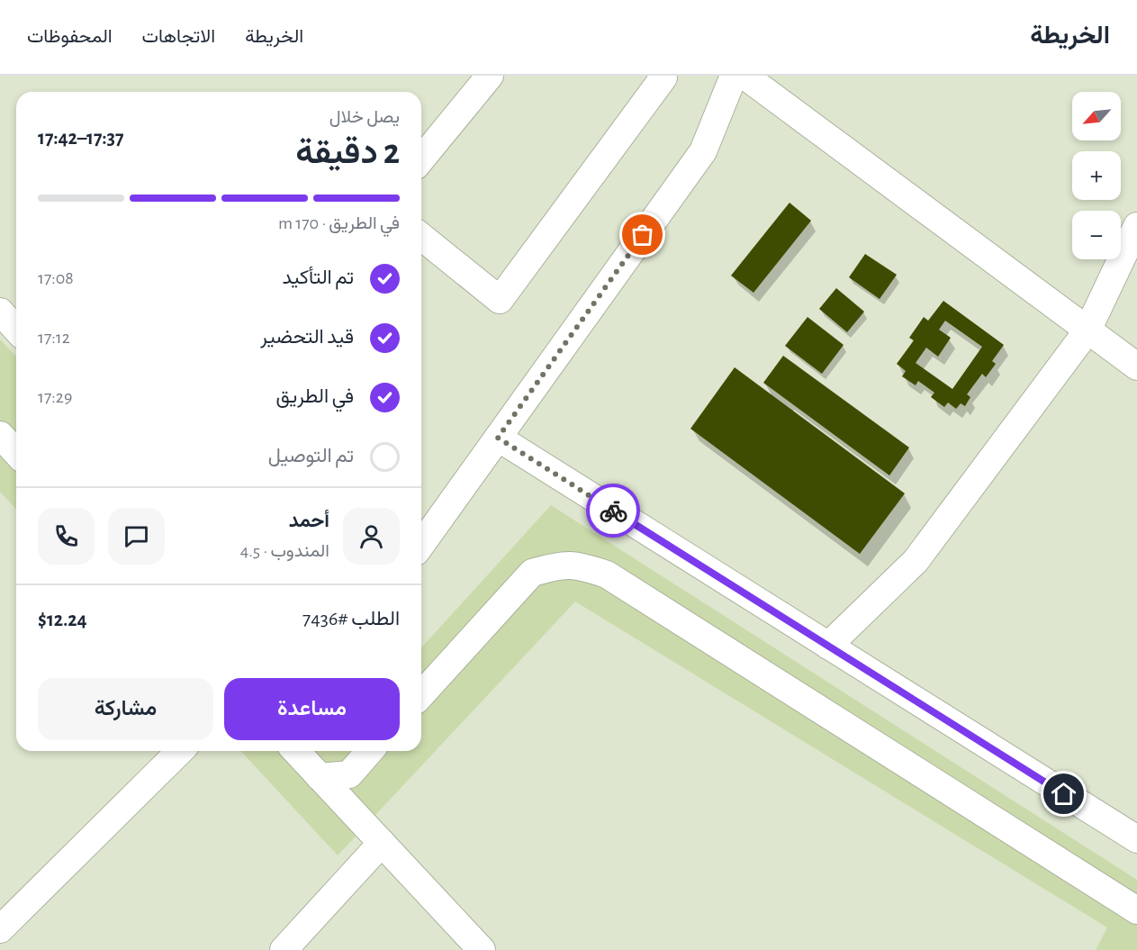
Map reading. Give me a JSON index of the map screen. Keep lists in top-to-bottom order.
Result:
{
  "north": "bottom left",
  "page": {
    "header": "الخريطة",
    "nav": ["الخريطة", "الاتجاهات", "المحفوظات"],
    "map_buttons": ["+", "−"],
    "heading": ["2 دقيقة", "يصل خلال", "17:37–17:42"],
    "panel": [
      "أحمد",
      "المندوب · 4.5",
      "الطلب #7436",
      "$12.24"
    ],
    "bar": "في الطريق · 170 m",
    "list": [
      ["تم التأكيد", "17:08"],
      ["قيد التحضير", "17:12"],
      ["في الطريق", "17:29"],
      "تم التوصيل"
    ],
    "buttons": ["مساعدة", "مشاركة"]
  }
}
